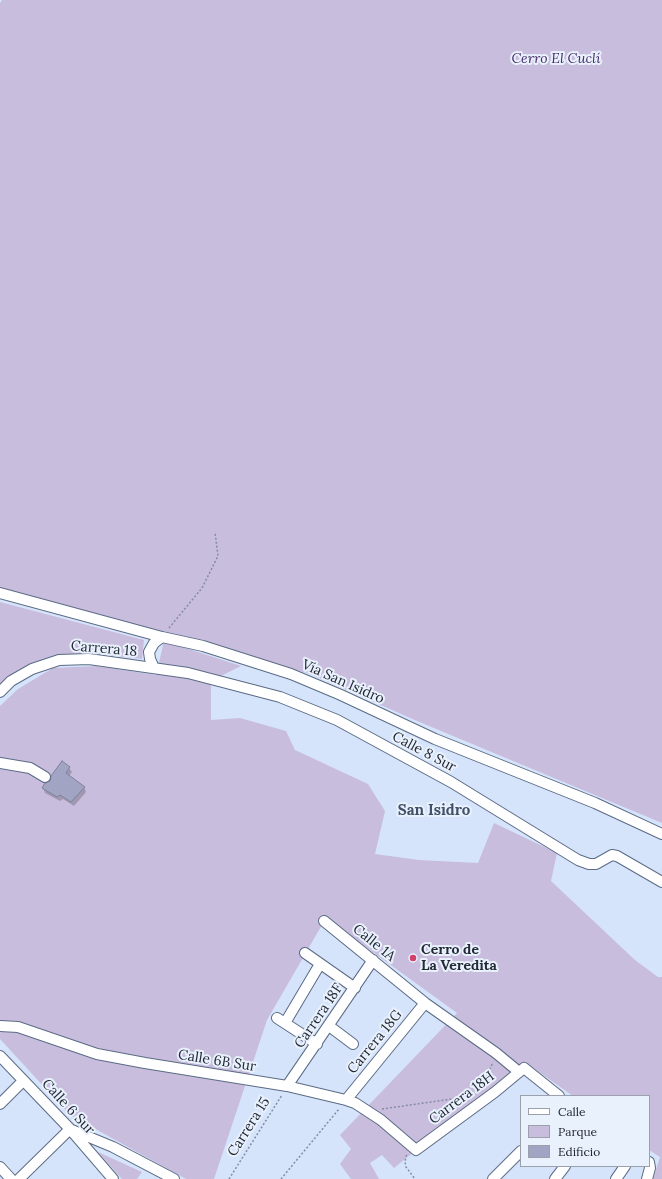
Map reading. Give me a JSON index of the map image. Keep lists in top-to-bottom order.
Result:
{
  "streets": {
    "street": [
      "Carrera 18",
      "Vía San Isidro",
      "Calle 8 Sur",
      "Calle 1A",
      "Carrera 18F",
      "Carrera 18G",
      "Calle 6B Sur",
      "Carrera 18H",
      "Calle 6 Sur"
    ],
    "path": ["Carrera 15"]
  },
  "crossings": [
    ["Carrera 18", "Vía San Isidro"],
    ["Carrera 18", "Calle 8 Sur"],
    ["Calle 1A", "Carrera 18F"],
    ["Calle 1A", "Carrera 18G"],
    ["Calle 1A", "Carrera 18H"],
    ["Carrera 18F", "Calle 6B Sur"],
    ["Carrera 18F", "Carrera 15"],
    ["Carrera 18G", "Calle 6B Sur"],
    ["Calle 6B Sur", "Carrera 18H"],
    ["Calle 6B Sur", "Carrera 15"]
  ],
  "districts": ["San Isidro"],
  "parks": ["Cerro El Cuclí"],
  "places": ["Cerro de La Veredita"],
  "legend": ["Calle", "Parque", "Edificio"]
}
